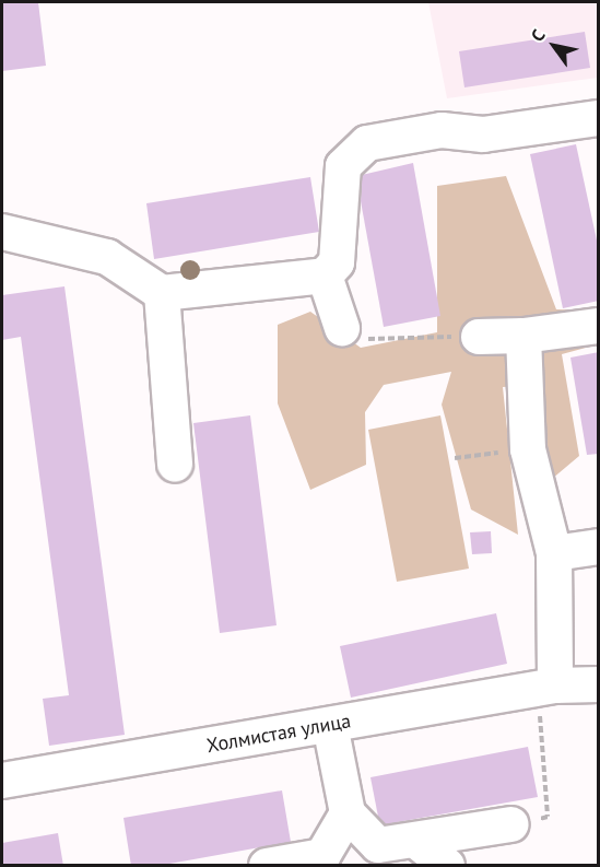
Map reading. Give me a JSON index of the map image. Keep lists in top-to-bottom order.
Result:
{
  "streets": {
    "street": ["Холмистая улица"]
  },
  "north": "top left"
}
